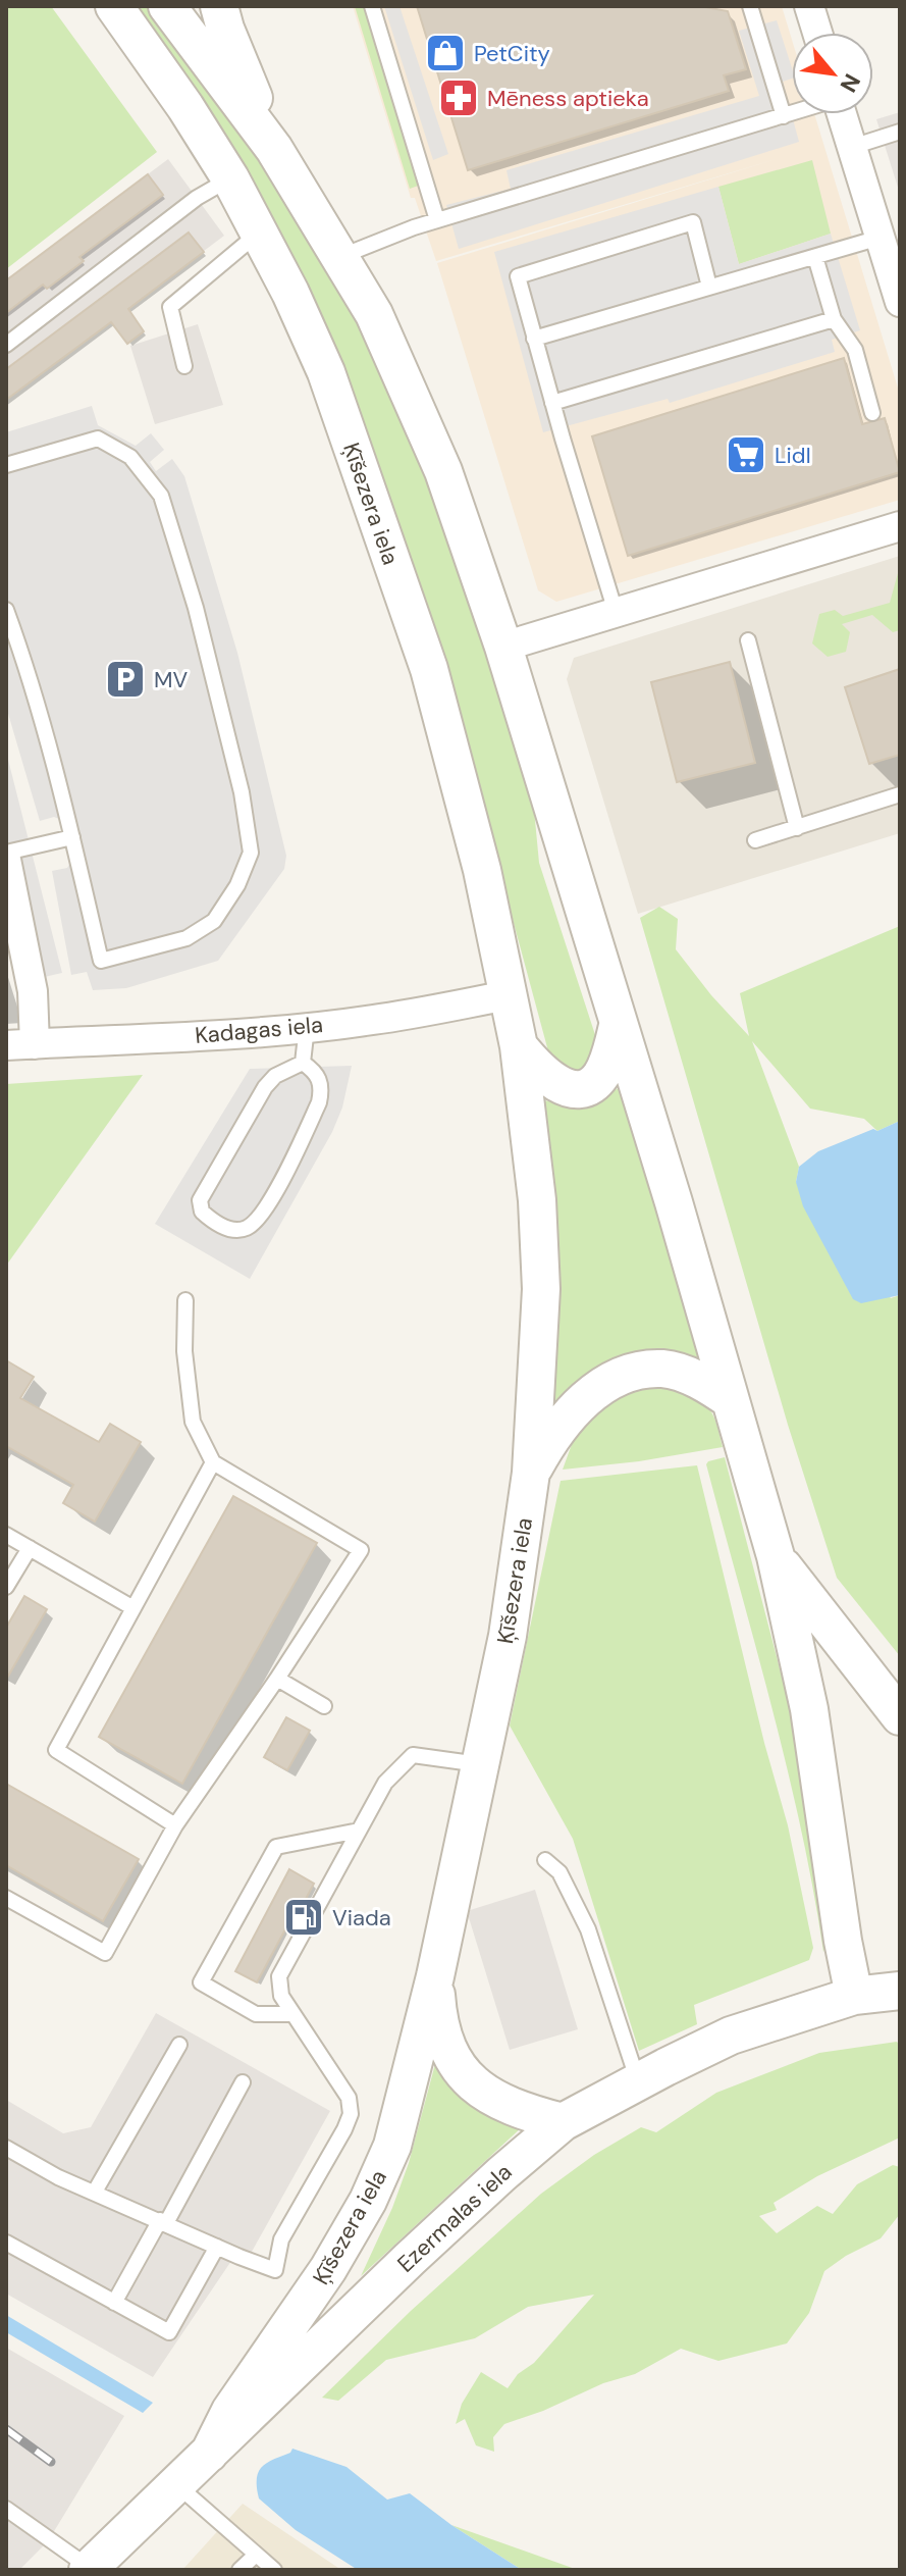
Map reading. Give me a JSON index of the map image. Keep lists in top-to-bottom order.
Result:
{
  "streets": {
    "street": ["Ķīšezera iela", "Kadagas iela", "Ezermalas iela"]
  },
  "crossings": [
    ["Ķīšezera iela", "Kadagas iela"],
    ["Ķīšezera iela", "Ezermalas iela"]
  ],
  "places": {
    "shop": ["PetCity"],
    "pharmacy": ["Mēness aptieka"],
    "supermarket": ["Lidl"],
    "parking": ["MV"],
    "fuel station": ["Viada"]
  },
  "north": "bottom right"
}
